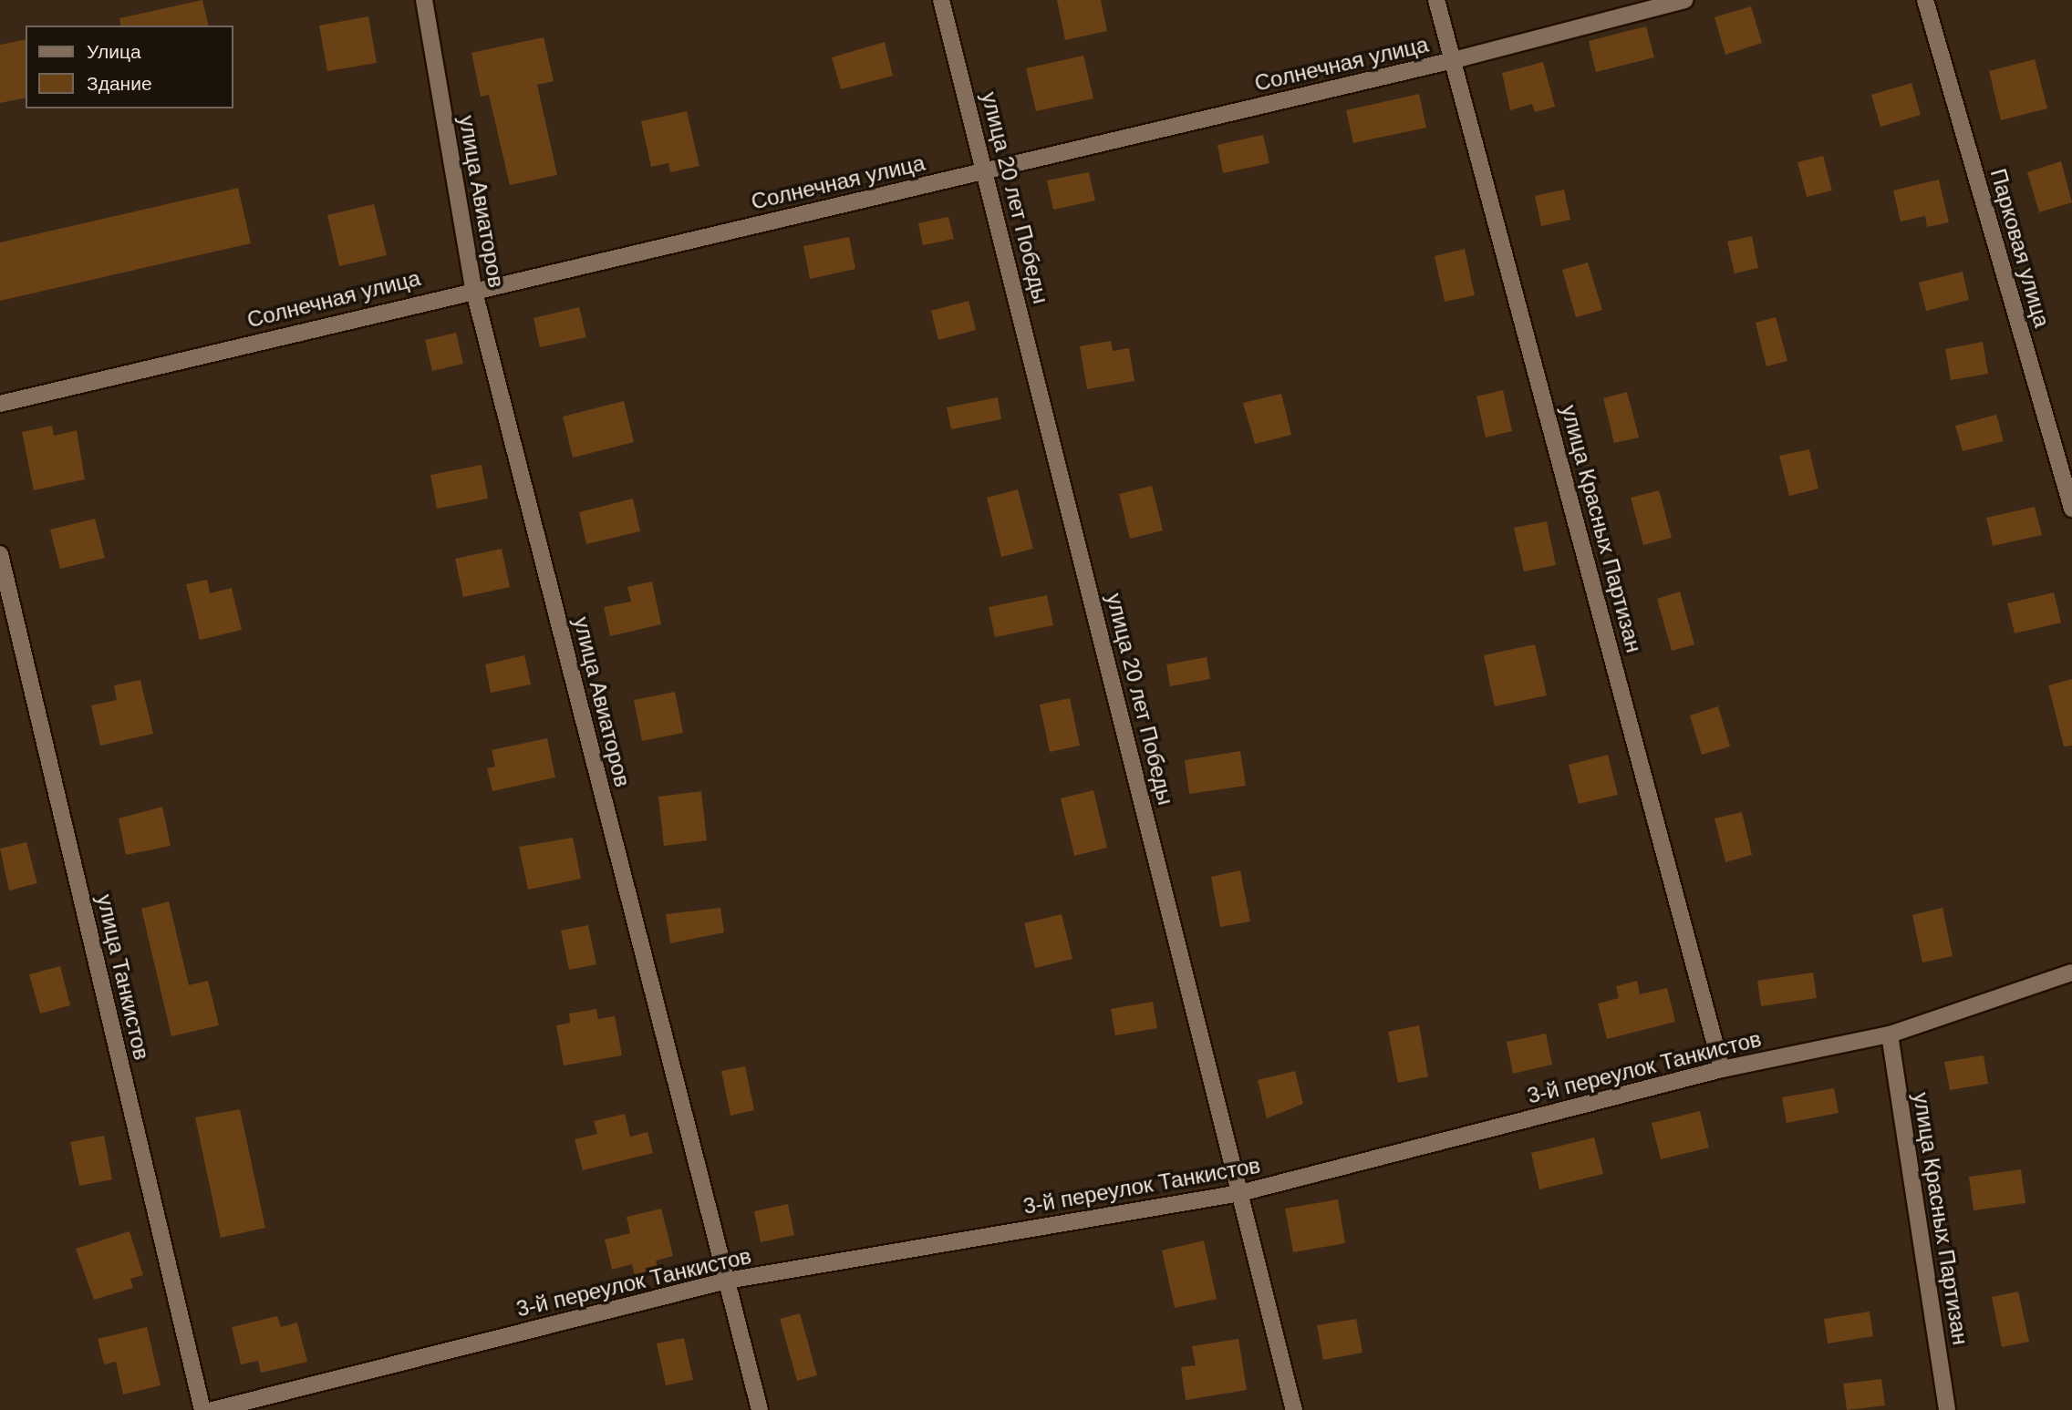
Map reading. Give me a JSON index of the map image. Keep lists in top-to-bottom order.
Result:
{
  "streets": {
    "street": [
      "Солнечная улица",
      "улица 20 лет Победы",
      "улица Авиаторов",
      "Парковая улица",
      "улица Красных Партизан",
      "улица Танкистов",
      "3-й переулок Танкистов"
    ]
  },
  "crossings": [
    ["Солнечная улица", "улица 20 лет Победы"],
    ["Солнечная улица", "улица Авиаторов"],
    ["Солнечная улица", "улица Красных Партизан"],
    ["улица 20 лет Победы", "3-й переулок Танкистов"],
    ["улица Авиаторов", "3-й переулок Танкистов"],
    ["улица Красных Партизан", "3-й переулок Танкистов"]
  ],
  "legend": ["Улица", "Здание"]
}
